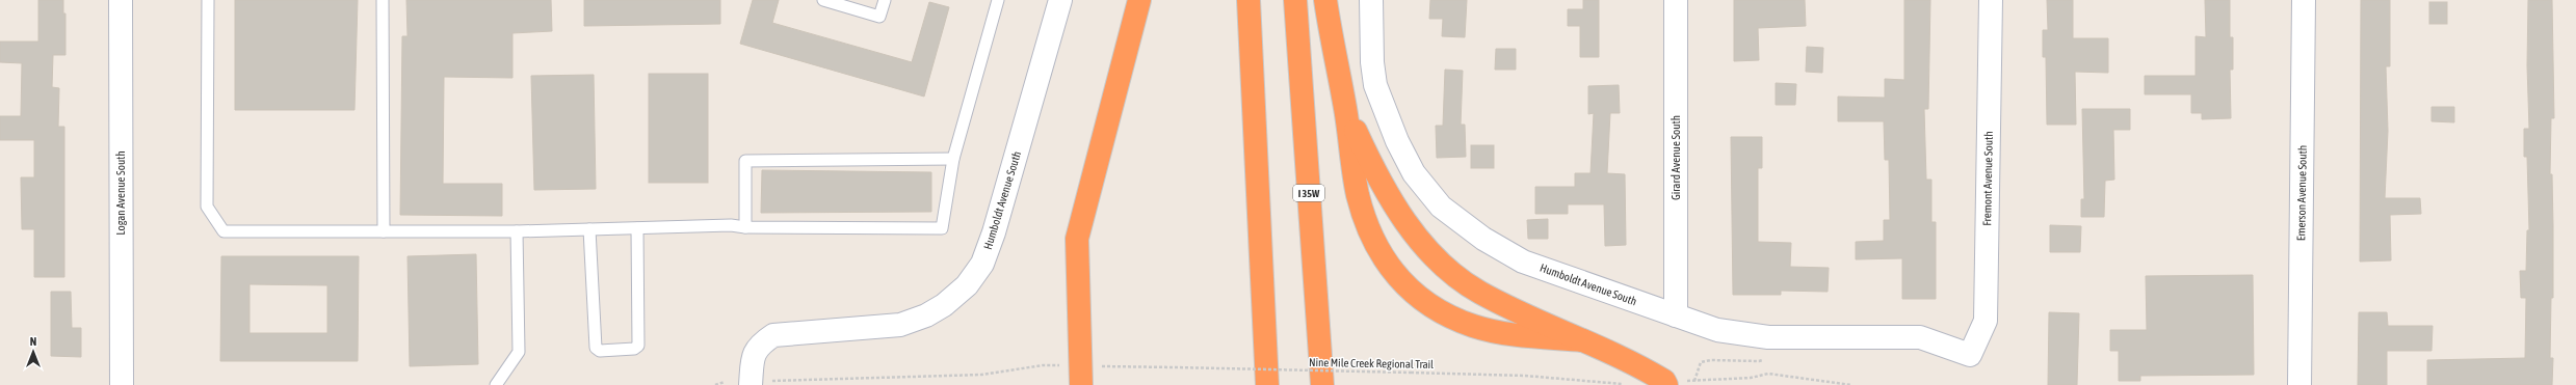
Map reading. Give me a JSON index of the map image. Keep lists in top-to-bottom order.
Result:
{
  "streets": {
    "highway": ["I 35W"],
    "street": [
      "Girard Avenue South",
      "Fremont Avenue South",
      "Logan Avenue South",
      "Emerson Avenue South",
      "Humboldt Avenue South"
    ],
    "path": ["Nine Mile Creek Regional Trail"]
  },
  "crossings": [
    ["Girard Avenue South", "Humboldt Avenue South"],
    ["Fremont Avenue South", "Humboldt Avenue South"]
  ],
  "north": "top"
}
